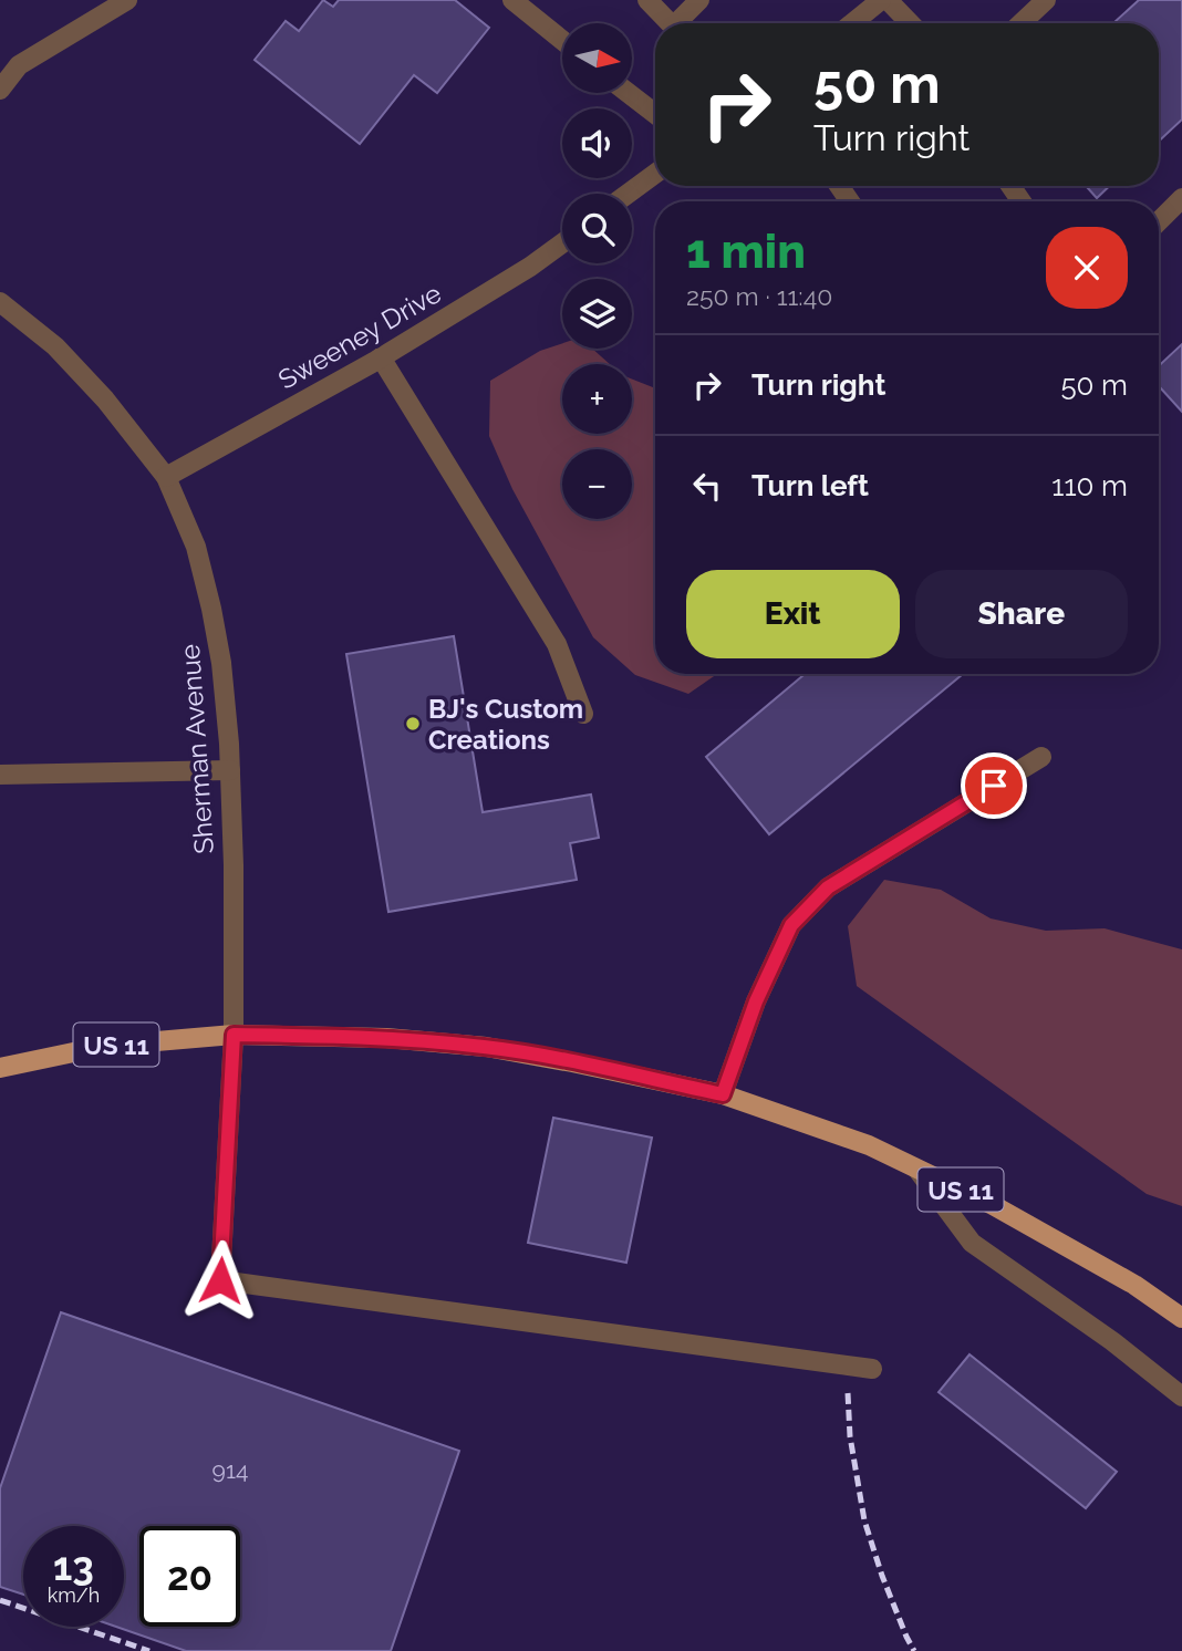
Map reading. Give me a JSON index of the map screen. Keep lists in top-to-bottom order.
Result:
{
  "streets": {
    "main road": ["US 11"],
    "street": ["Sweeney Drive", "Sherman Avenue"]
  },
  "crossings": [
    ["Sweeney Drive", "Sherman Avenue"],
    ["Sherman Avenue", "US 11"]
  ],
  "places": ["BJ's Custom Creations"],
  "house_numbers": ["914"],
  "north": "right",
  "page": {
    "map_buttons": ["+", "−"],
    "turn": ["50 m", "Turn right"],
    "heading": ["1 min", "250 m · 11:40"],
    "list": [
      {
        "name": "Turn right",
        "value": "50 m"
      },
      {
        "name": "Turn left",
        "value": "110 m"
      }
    ],
    "buttons": ["Exit", "Share"],
    "speed": "13 km/h",
    "limit": "20"
  }
}
